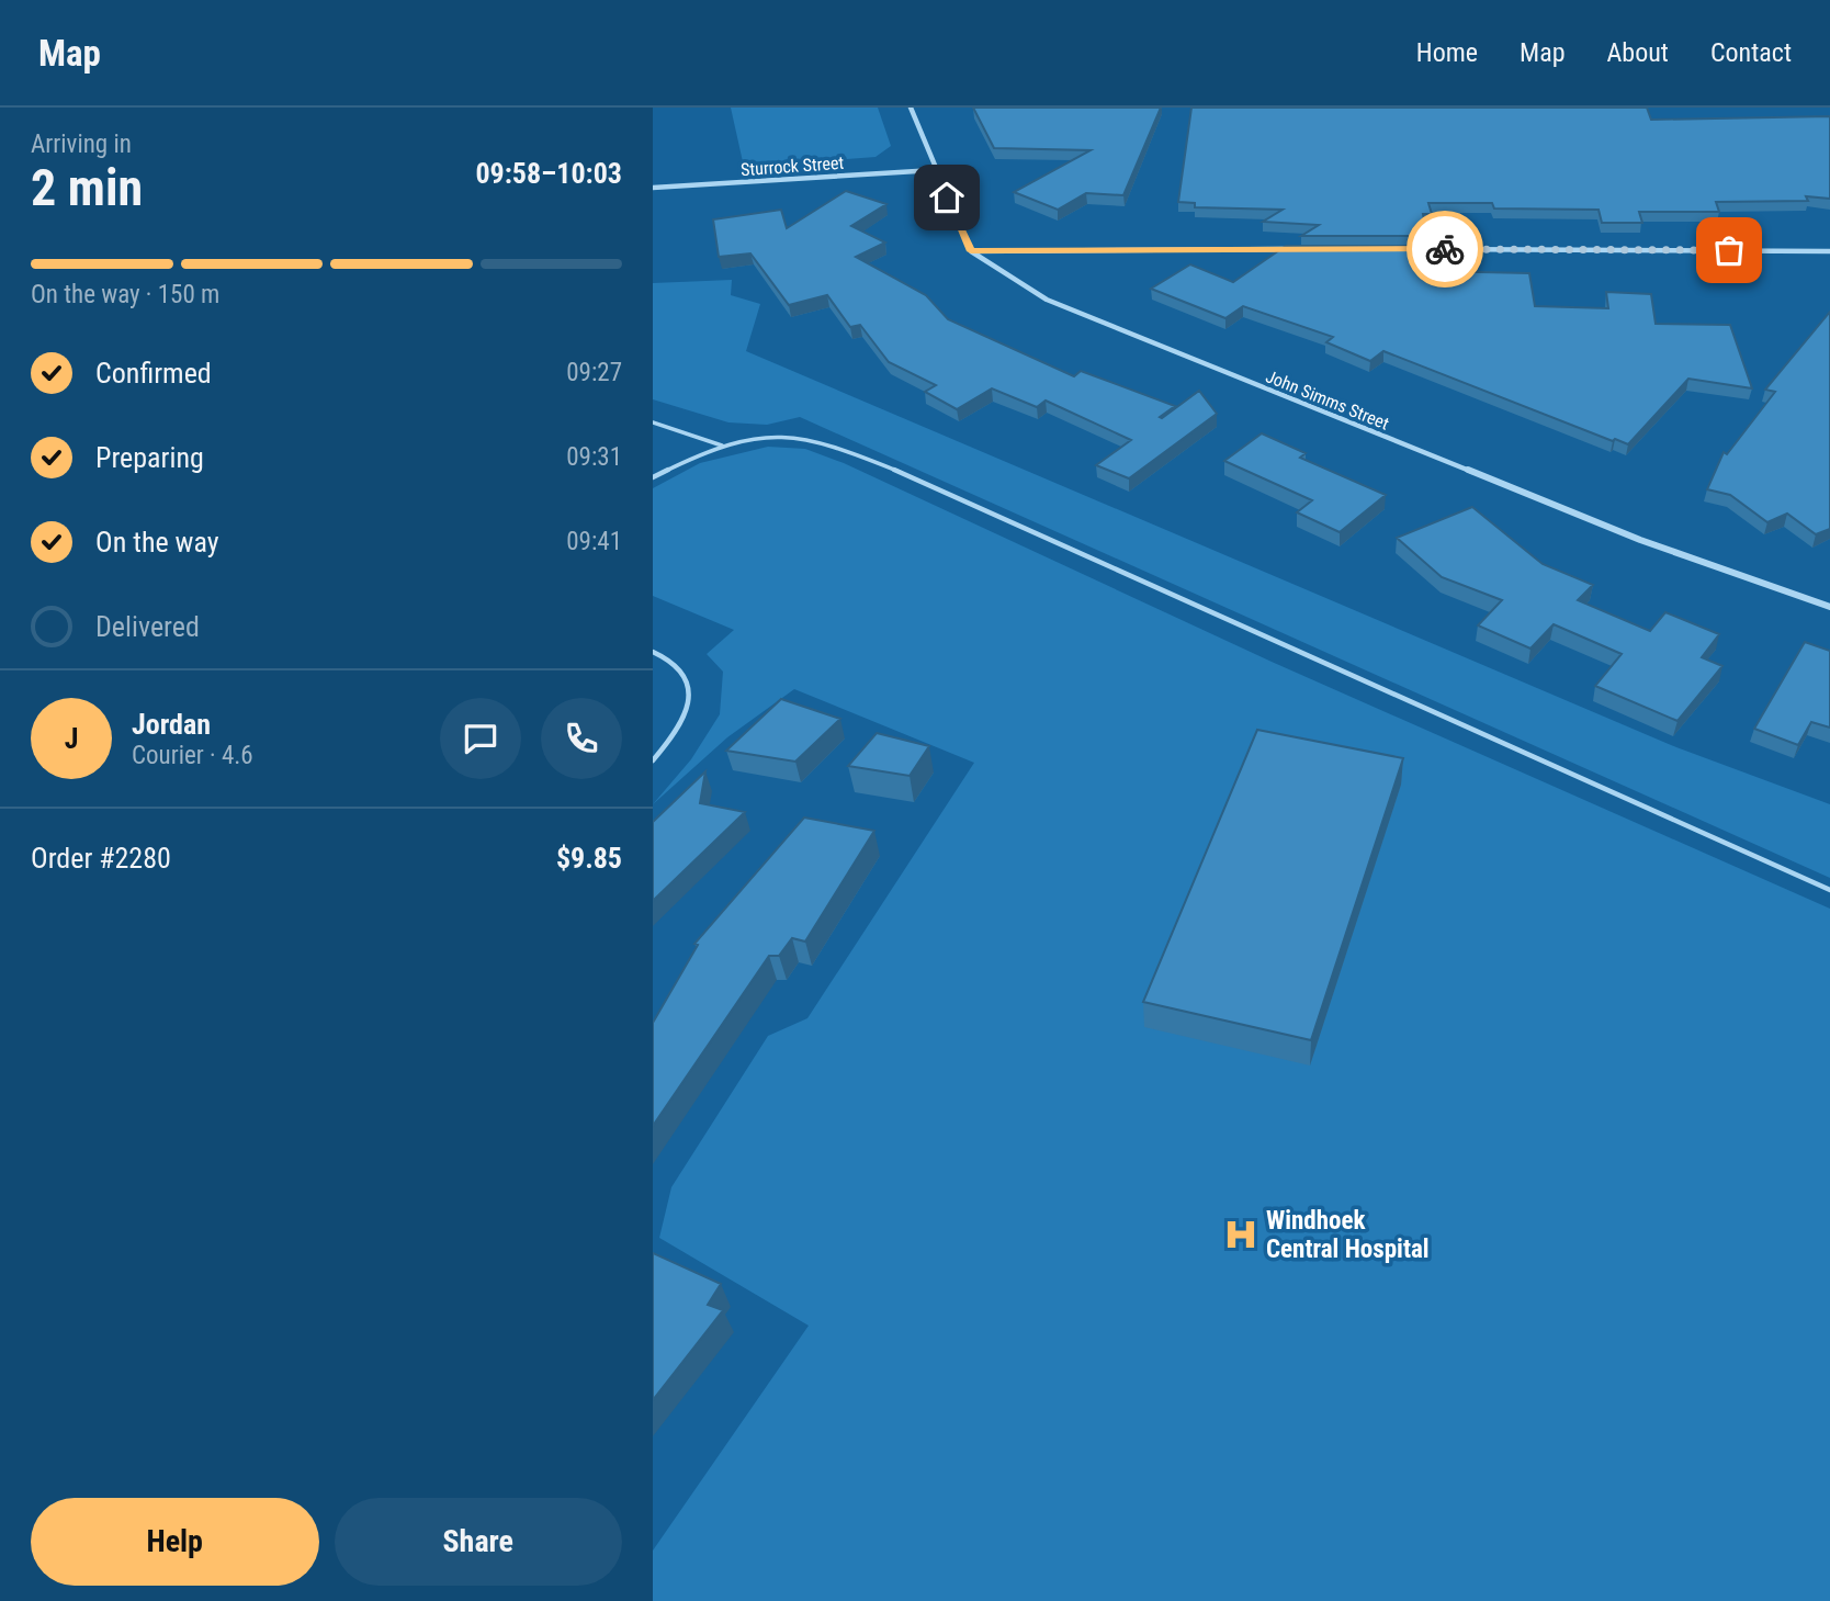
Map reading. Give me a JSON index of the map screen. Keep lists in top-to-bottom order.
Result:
{
  "streets": {
    "street": ["Sturrock Street", "John Simms Street"]
  },
  "places": {
    "hospital": ["Windhoek Central Hospital"]
  },
  "page": {
    "header": "Map",
    "nav": [
      "Home",
      "Map",
      "About",
      "Contact"
    ],
    "heading": ["2 min", "Arriving in", "09:58–10:03"],
    "panel": [
      "Jordan",
      "Courier · 4.6",
      "Order #2280",
      "$9.85"
    ],
    "bar": "On the way · 150 m",
    "list": [
      ["Confirmed", "09:27"],
      ["Preparing", "09:31"],
      ["On the way", "09:41"],
      "Delivered"
    ],
    "round": "J",
    "buttons": ["Help", "Share"]
  }
}
